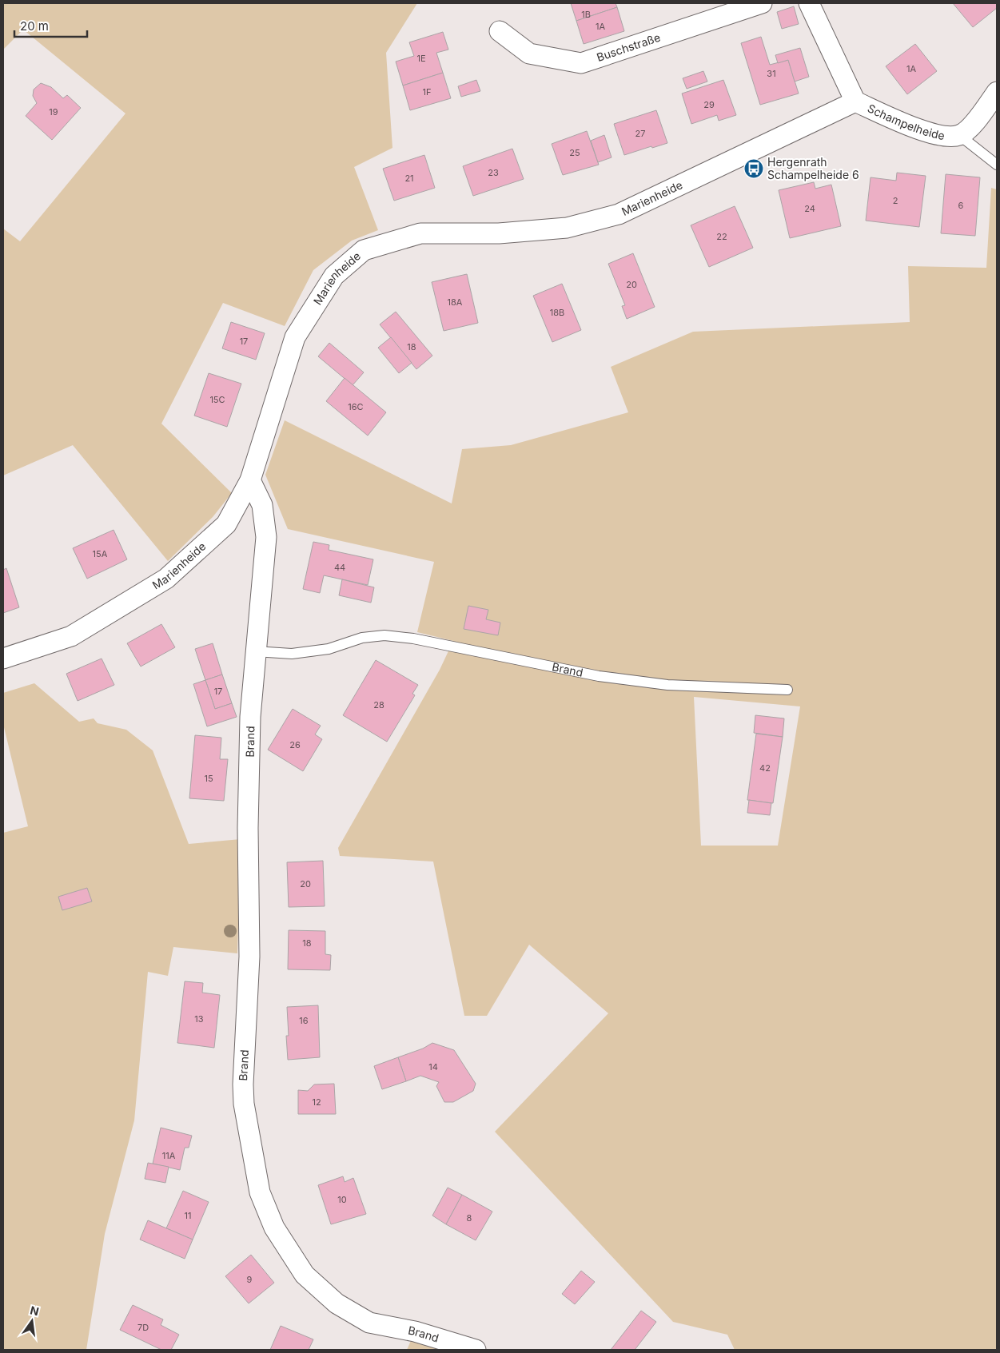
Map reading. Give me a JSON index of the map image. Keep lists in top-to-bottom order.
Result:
{
  "streets": {
    "street": [
      "Buschstraße",
      "Schampelheide",
      "Marienheide",
      "Brand"
    ]
  },
  "crossings": [
    ["Schampelheide", "Marienheide"],
    ["Marienheide", "Brand"]
  ],
  "places": {
    "bus stop": ["Hergenrath Schampelheide 6"]
  },
  "house_numbers": [
    "1B",
    "1A",
    "1E",
    "1A",
    "31",
    "1F",
    "29",
    "19",
    "27",
    "25",
    "23",
    "21",
    "2",
    "6",
    "24",
    "22",
    "20",
    "18A",
    "18B",
    "17",
    "18",
    "15C",
    "16C",
    "15A",
    "44",
    "17",
    "28",
    "26",
    "42",
    "15",
    "20",
    "18",
    "13",
    "16",
    "14",
    "12",
    "11A",
    "10",
    "11",
    "8",
    "9",
    "7D"
  ],
  "scale_bar": "20 m",
  "north": "top"
}
